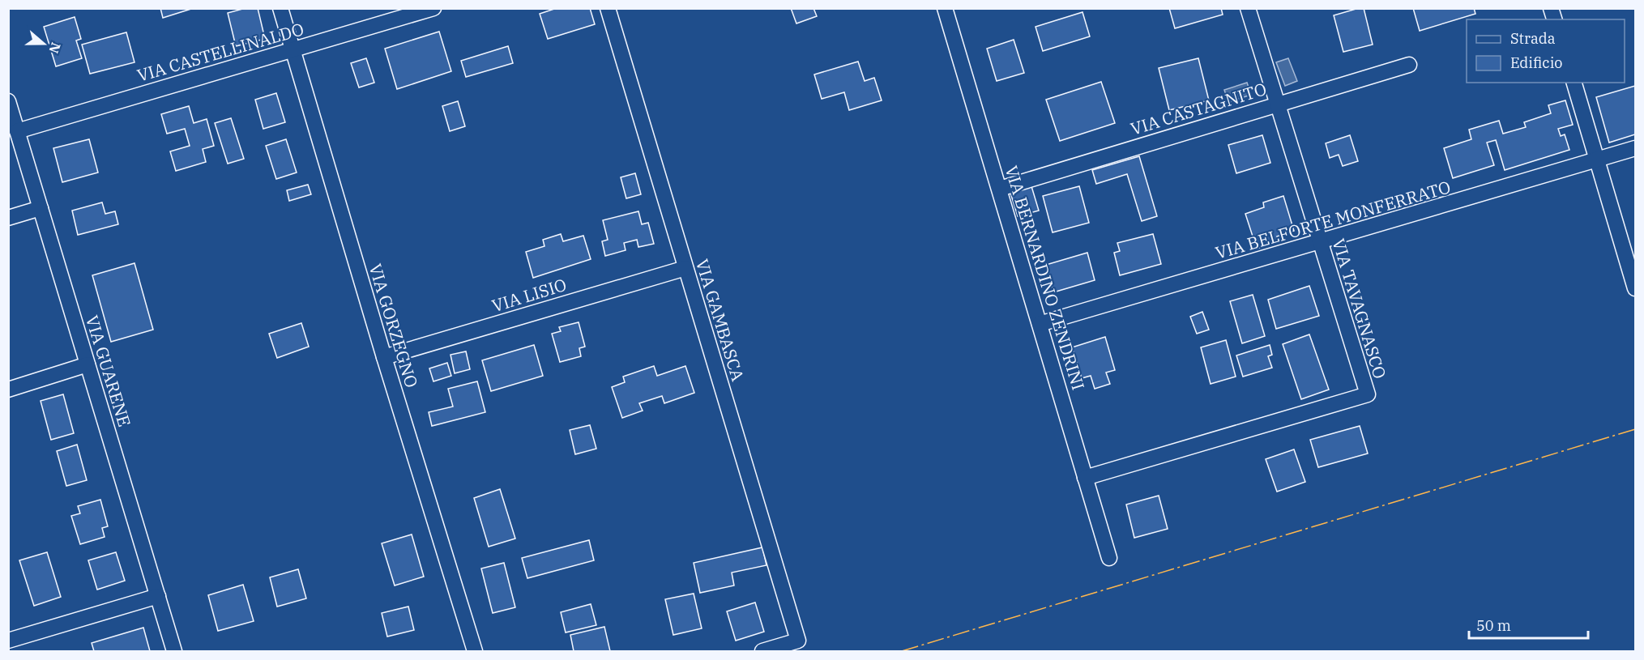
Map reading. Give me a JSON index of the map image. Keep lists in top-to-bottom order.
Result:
{
  "streets": {
    "street": [
      "VIA CASTELLINALDO",
      "VIA CASTAGNITO",
      "VIA BELFORTE MONFERRATO",
      "VIA BERNARDINO ZENDRINI",
      "VIA LISIO",
      "VIA TAVAGNASCO",
      "VIA GAMBASCA",
      "VIA GORZEGNO",
      "VIA GUARENE"
    ]
  },
  "crossings": [
    ["VIA CASTELLINALDO", "VIA GORZEGNO"],
    ["VIA CASTELLINALDO", "VIA GUARENE"],
    ["VIA CASTAGNITO", "VIA BERNARDINO ZENDRINI"],
    ["VIA CASTAGNITO", "VIA TAVAGNASCO"],
    ["VIA BELFORTE MONFERRATO", "VIA BERNARDINO ZENDRINI"],
    ["VIA BELFORTE MONFERRATO", "VIA TAVAGNASCO"],
    ["VIA BERNARDINO ZENDRINI", "VIA TAVAGNASCO"],
    ["VIA LISIO", "VIA GAMBASCA"],
    ["VIA LISIO", "VIA GORZEGNO"]
  ],
  "legend": ["Strada", "Edificio"],
  "scale_bar": "50 m",
  "north": "right"
}
